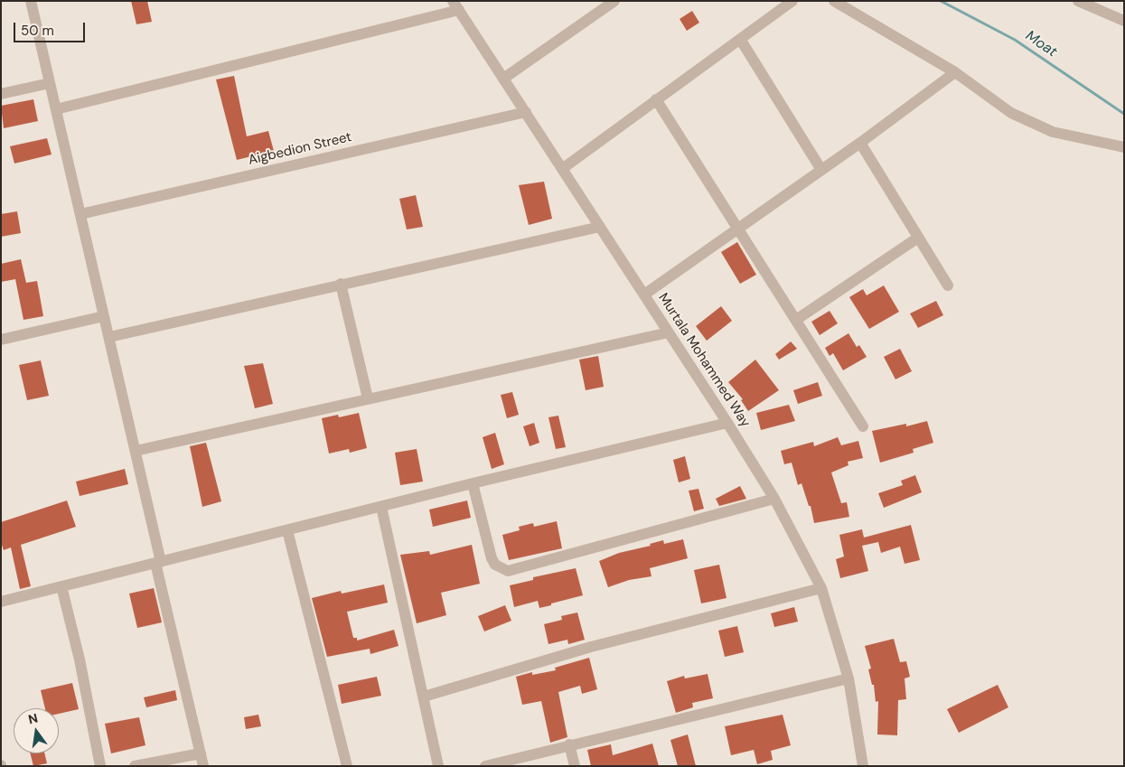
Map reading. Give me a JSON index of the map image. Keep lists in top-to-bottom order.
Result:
{
  "streets": {
    "street": ["Aigbedion Street", "Murtala Mohammed Way"]
  },
  "crossings": [
    ["Aigbedion Street", "Murtala Mohammed Way"]
  ],
  "water": ["Moat"],
  "scale_bar": "50 m",
  "north": "top"
}
